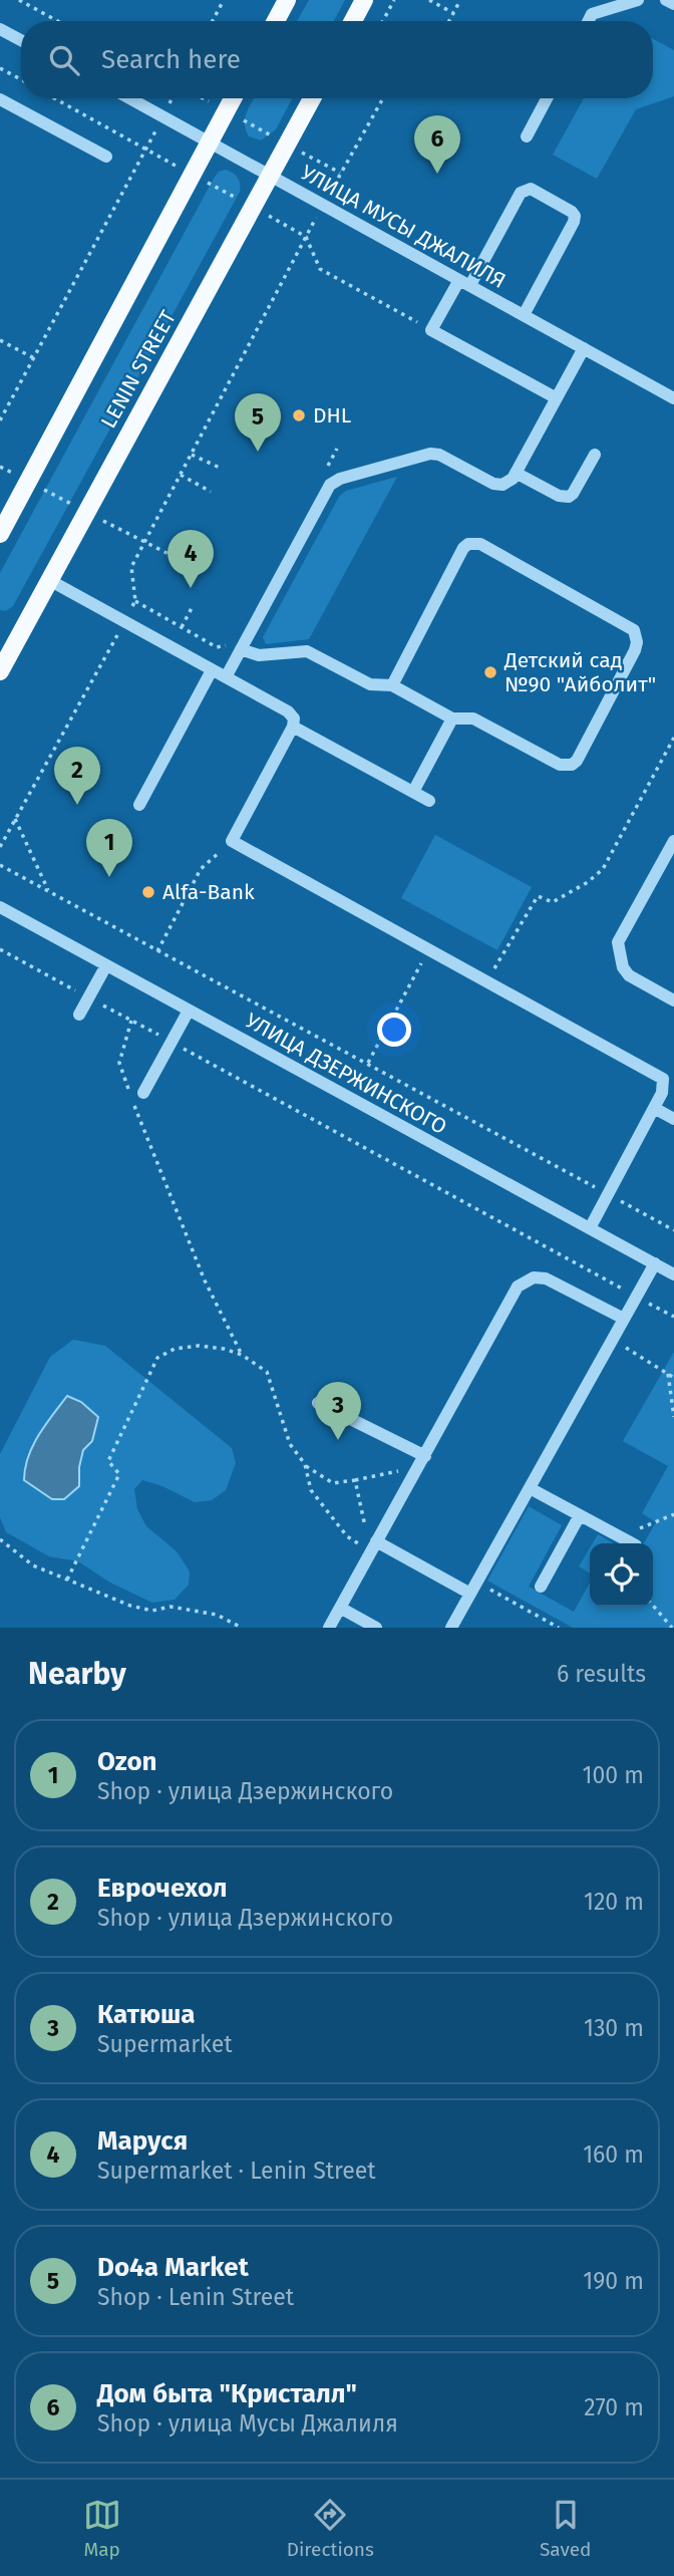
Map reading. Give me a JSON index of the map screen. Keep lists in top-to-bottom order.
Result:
{
  "streets": {
    "main road": ["LENIN STREET"],
    "street": ["УЛИЦА МУСЫ ДЖАЛИЛЯ", "УЛИЦА ДЗЕРЖИНСКОГО"]
  },
  "crossings": [
    ["УЛИЦА МУСЫ ДЖАЛИЛЯ", "LENIN STREET"]
  ],
  "places": ["DHL", "Детский сад №90 \"Айболит\"", "Alfa-Bank"],
  "page": {
    "search": "Search here",
    "pins": [
      "6",
      "5",
      "4",
      "2",
      "1",
      "3"
    ],
    "heading": ["Nearby", "6 results"],
    "list": [
      {
        "mark": "1",
        "name": "Ozon",
        "note": "Shop · улица Дзержинского",
        "value": "100 m"
      },
      {
        "mark": "2",
        "name": "Еврочехол",
        "note": "Shop · улица Дзержинского",
        "value": "120 m"
      },
      {
        "mark": "3",
        "name": "Катюша",
        "note": "Supermarket",
        "value": "130 m"
      },
      {
        "mark": "4",
        "name": "Маруся",
        "note": "Supermarket · Lenin Street",
        "value": "160 m"
      },
      {
        "mark": "5",
        "name": "Do4a Market",
        "note": "Shop · Lenin Street",
        "value": "190 m"
      },
      {
        "mark": "6",
        "name": "Дом быта \"Кристалл\"",
        "note": "Shop · улица Мусы Джалиля",
        "value": "270 m"
      }
    ],
    "nav": ["Map", "Directions", "Saved"]
  }
}
